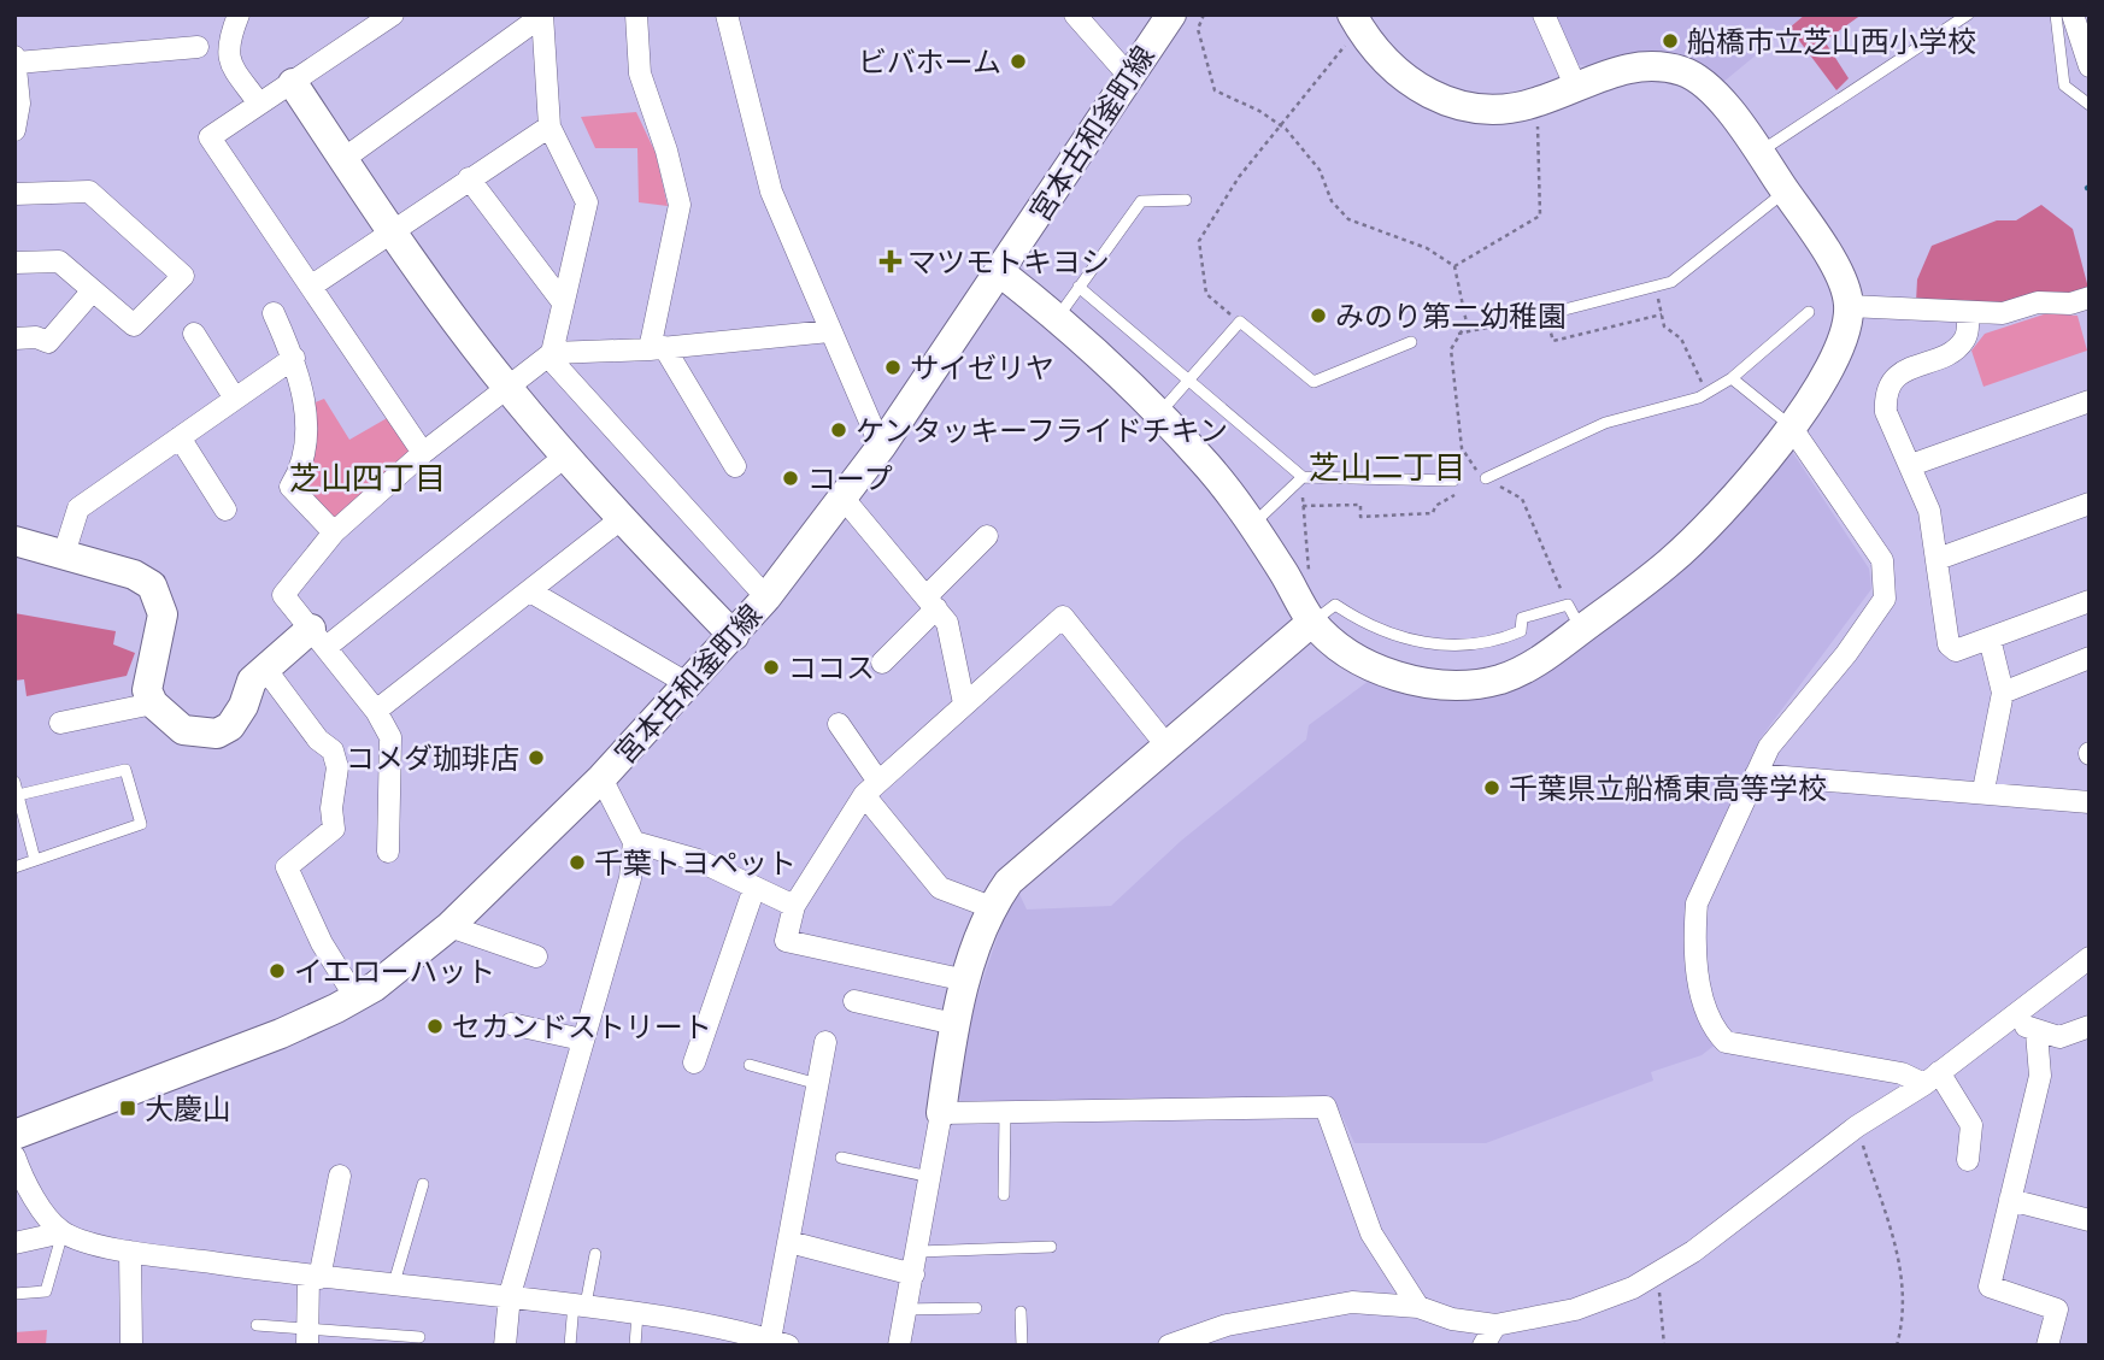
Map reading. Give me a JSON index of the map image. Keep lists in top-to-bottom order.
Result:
{
  "streets": {
    "street": ["宮本古和釜町線"]
  },
  "districts": ["芝山二丁目", "芝山四丁目"],
  "places": {
    "other": [
      "船橋市立芝山西小学校",
      "ビバホーム",
      "みのり第二幼稚園",
      "サイゼリヤ",
      "ケンタッキーフライドチキン",
      "コープ",
      "ココス",
      "コメダ珈琲店",
      "千葉県立船橋東高等学校",
      "千葉トヨペット",
      "イエローハット",
      "セカンドストリート"
    ],
    "health": ["マツモトキヨシ"],
    "transit": ["大慶山"]
  }
}
